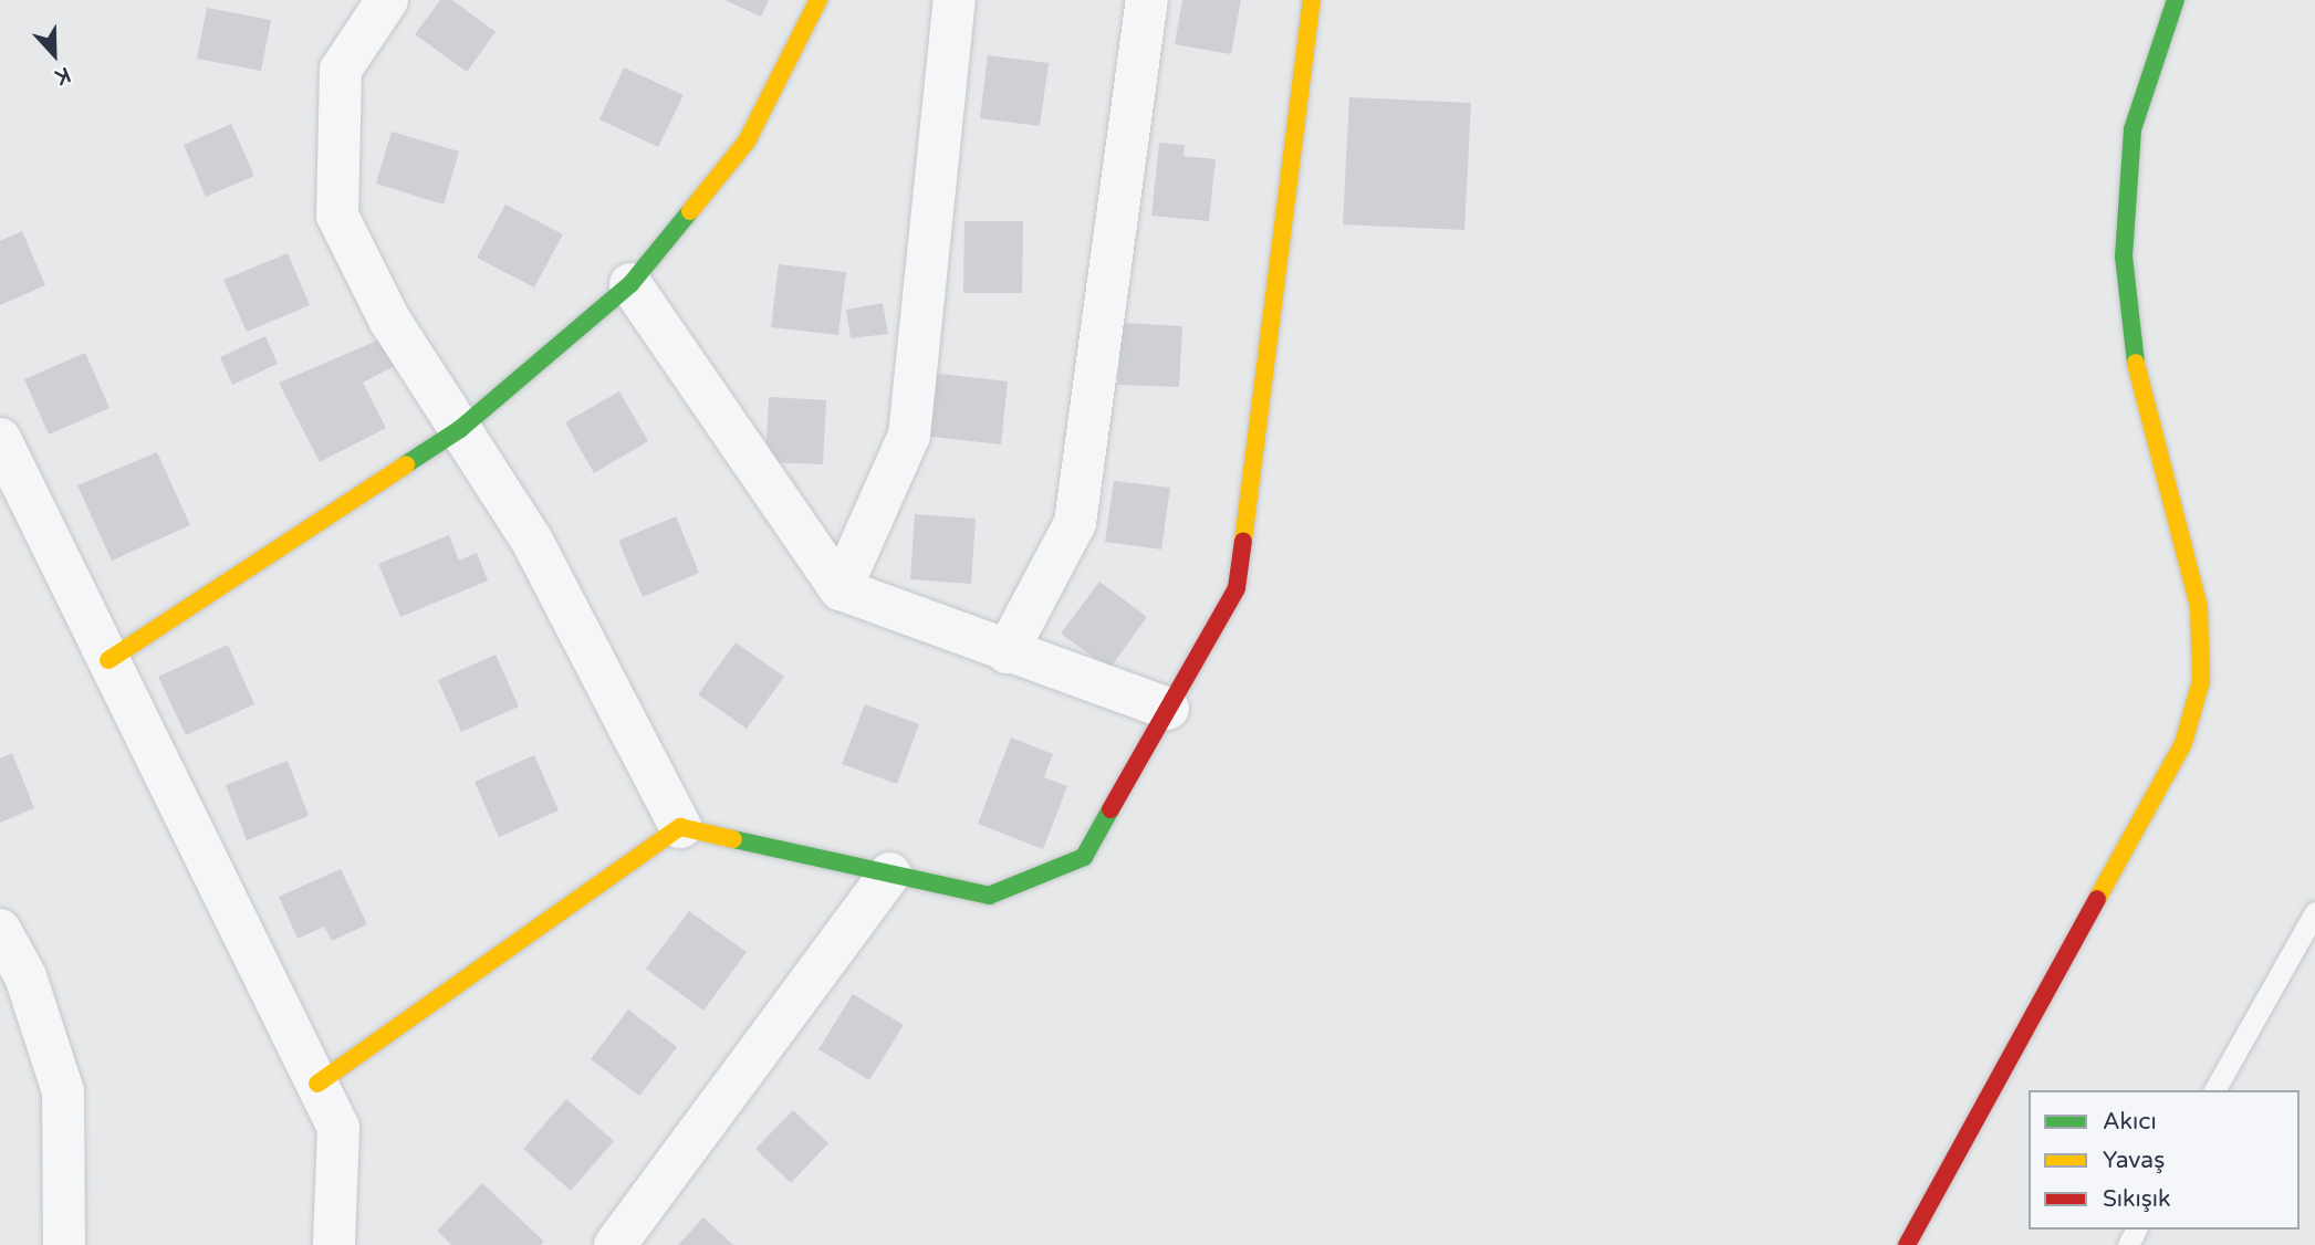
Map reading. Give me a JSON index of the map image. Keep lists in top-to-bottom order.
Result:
{
  "legend": ["Akıcı", "Yavaş", "Sıkışık"],
  "north": "bottom"
}
